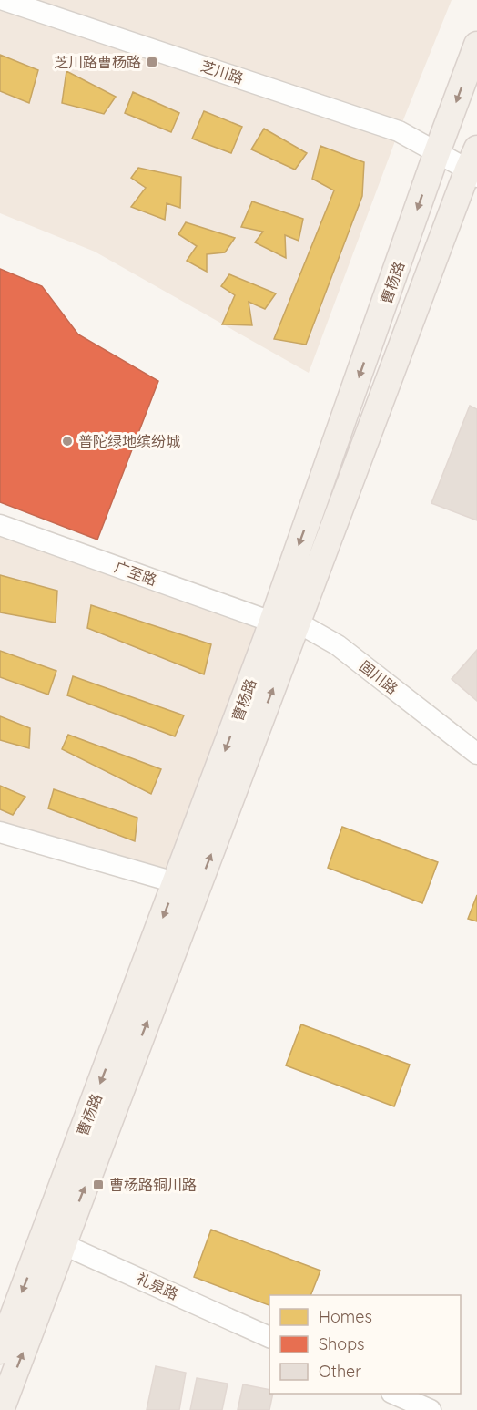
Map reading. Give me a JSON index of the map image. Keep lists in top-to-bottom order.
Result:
{
  "streets": {
    "main road": ["曹杨路"],
    "street": [
      "芝川路",
      "广至路",
      "固川路",
      "礼泉路"
    ]
  },
  "crossings": [
    ["芝川路", "曹杨路"],
    ["曹杨路", "广至路"],
    ["曹杨路", "固川路"],
    ["曹杨路", "礼泉路"],
    ["广至路", "固川路"]
  ],
  "places": {
    "transit": ["芝川路曹杨路", "曹杨路铜川路"],
    "other": ["普陀绿地缤纷城"]
  },
  "legend": ["Homes", "Shops", "Other"]
}
